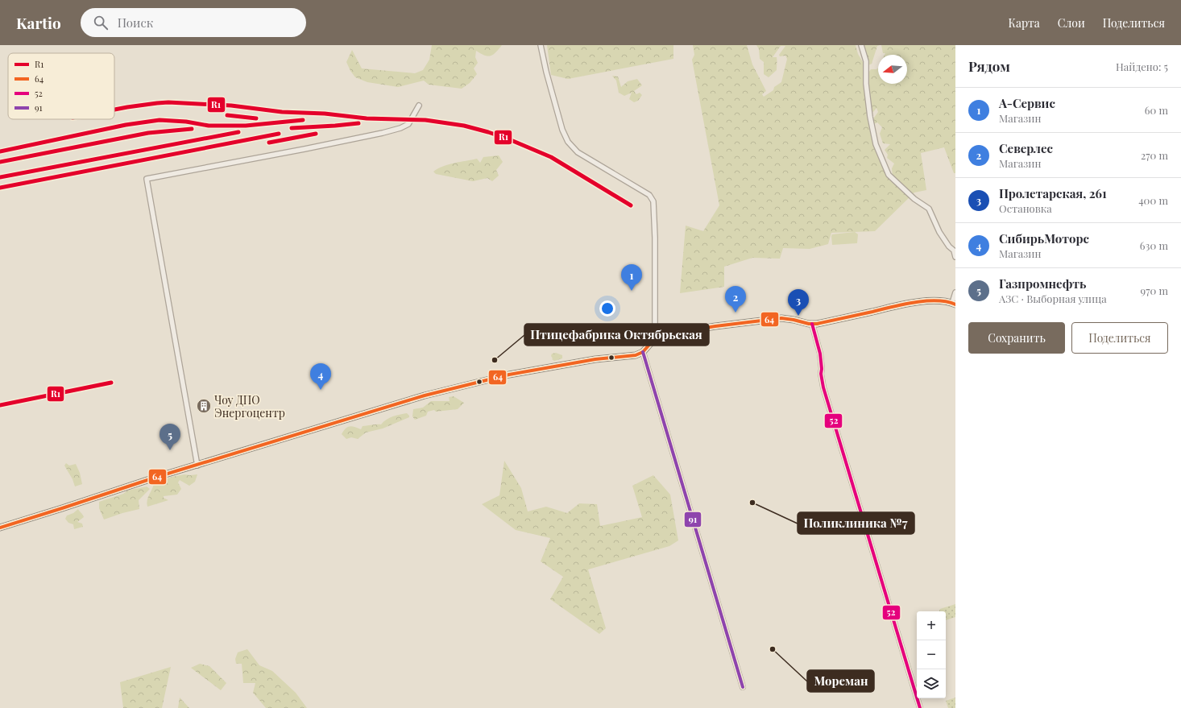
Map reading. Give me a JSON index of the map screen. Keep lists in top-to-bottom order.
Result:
{
  "places": {
    "other": ["Птицефабрика Октябрьская", "Поликлиника №7", "Мореман"],
    "building": ["Чоу ДПО Энергоцентр"]
  },
  "lines": [
    "transit line R1",
    "transit line 64",
    "transit line 52",
    "transit line 91"
  ],
  "legend": [
    "R1",
    "64",
    "52",
    "91"
  ],
  "north": "left",
  "page": {
    "header": "Kartio",
    "search": "Поиск",
    "nav": ["Карта", "Слои", "Поделиться"],
    "heading": ["Рядом", "Найдено: 5"],
    "list": [
      {
        "mark": "1",
        "name": "А-Сервис",
        "note": "Магазин",
        "value": "60 m"
      },
      {
        "mark": "2",
        "name": "Северлес",
        "note": "Магазин",
        "value": "270 m"
      },
      {
        "mark": "3",
        "name": "Пролетарская, 261",
        "note": "Остановка",
        "value": "400 m"
      },
      {
        "mark": "4",
        "name": "СибирьМоторс",
        "note": "Магазин",
        "value": "630 m"
      },
      {
        "mark": "5",
        "name": "Газпромнефть",
        "note": "АЗС · Выборная улица",
        "value": "970 m"
      }
    ],
    "pins": [
      "1",
      "2",
      "3",
      "4",
      "5"
    ],
    "buttons": ["Сохранить", "Поделиться"],
    "map_buttons": ["+", "−"]
  }
}
